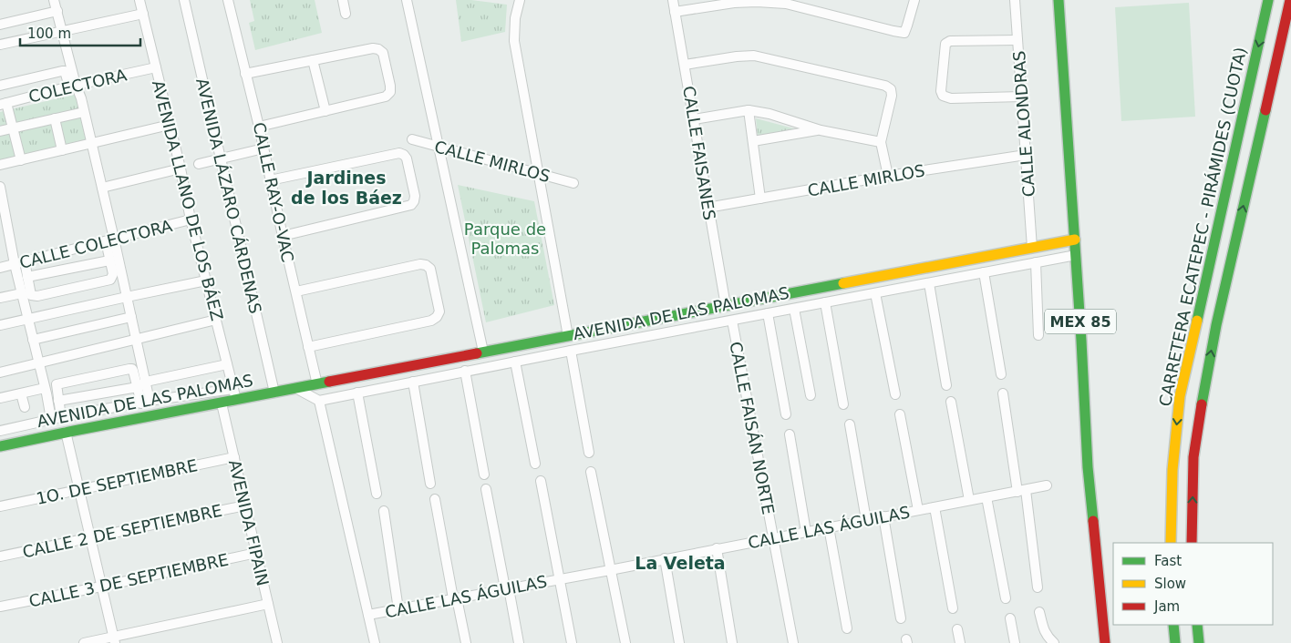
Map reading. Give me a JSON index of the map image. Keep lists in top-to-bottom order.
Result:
{
  "streets": {
    "main road": ["CARRETERA ECATEPEC - PIRÁMIDES (CUOTA)", "AVENIDA DE LAS PALOMAS", "MEX 85"],
    "street": [
      "COLECTORA",
      "CALLE ALONDRAS",
      "CALLE FAISANES",
      "CALLE MIRLOS",
      "CALLE RAY-O-VAC",
      "AVENIDA LÁZARO CÁRDENAS",
      "AVENIDA LLANO DE LOS BÁEZ",
      "CALLE COLECTORA",
      "CALLE FAISÁN NORTE",
      "1O. DE SEPTIEMBRE",
      "AVENIDA FIPAIN",
      "CALLE LAS ÁGUILAS",
      "CALLE 2 DE SEPTIEMBRE",
      "CALLE 3 DE SEPTIEMBRE"
    ]
  },
  "crossings": [
    ["COLECTORA", "AVENIDA LLANO DE LOS BÁEZ"],
    ["CALLE ALONDRAS", "CALLE MIRLOS"],
    ["CALLE ALONDRAS", "AVENIDA DE LAS PALOMAS"],
    ["CALLE FAISANES", "CALLE MIRLOS"],
    ["CALLE FAISANES", "AVENIDA DE LAS PALOMAS"],
    ["CALLE RAY-O-VAC", "AVENIDA DE LAS PALOMAS"],
    ["AVENIDA LÁZARO CÁRDENAS", "AVENIDA DE LAS PALOMAS"],
    ["AVENIDA LLANO DE LOS BÁEZ", "CALLE COLECTORA"],
    ["AVENIDA LLANO DE LOS BÁEZ", "AVENIDA DE LAS PALOMAS"],
    ["AVENIDA DE LAS PALOMAS", "MEX 85"],
    ["AVENIDA DE LAS PALOMAS", "CALLE FAISÁN NORTE"],
    ["AVENIDA DE LAS PALOMAS", "AVENIDA FIPAIN"],
    ["CALLE FAISÁN NORTE", "CALLE LAS ÁGUILAS"],
    ["1O. DE SEPTIEMBRE", "AVENIDA FIPAIN"],
    ["AVENIDA FIPAIN", "CALLE 2 DE SEPTIEMBRE"],
    ["AVENIDA FIPAIN", "CALLE 3 DE SEPTIEMBRE"]
  ],
  "districts": ["Jardines de los Báez", "La Veleta"],
  "parks": ["Parque de Palomas"],
  "legend": ["Fast", "Slow", "Jam"],
  "scale_bar": "100 m"
}
